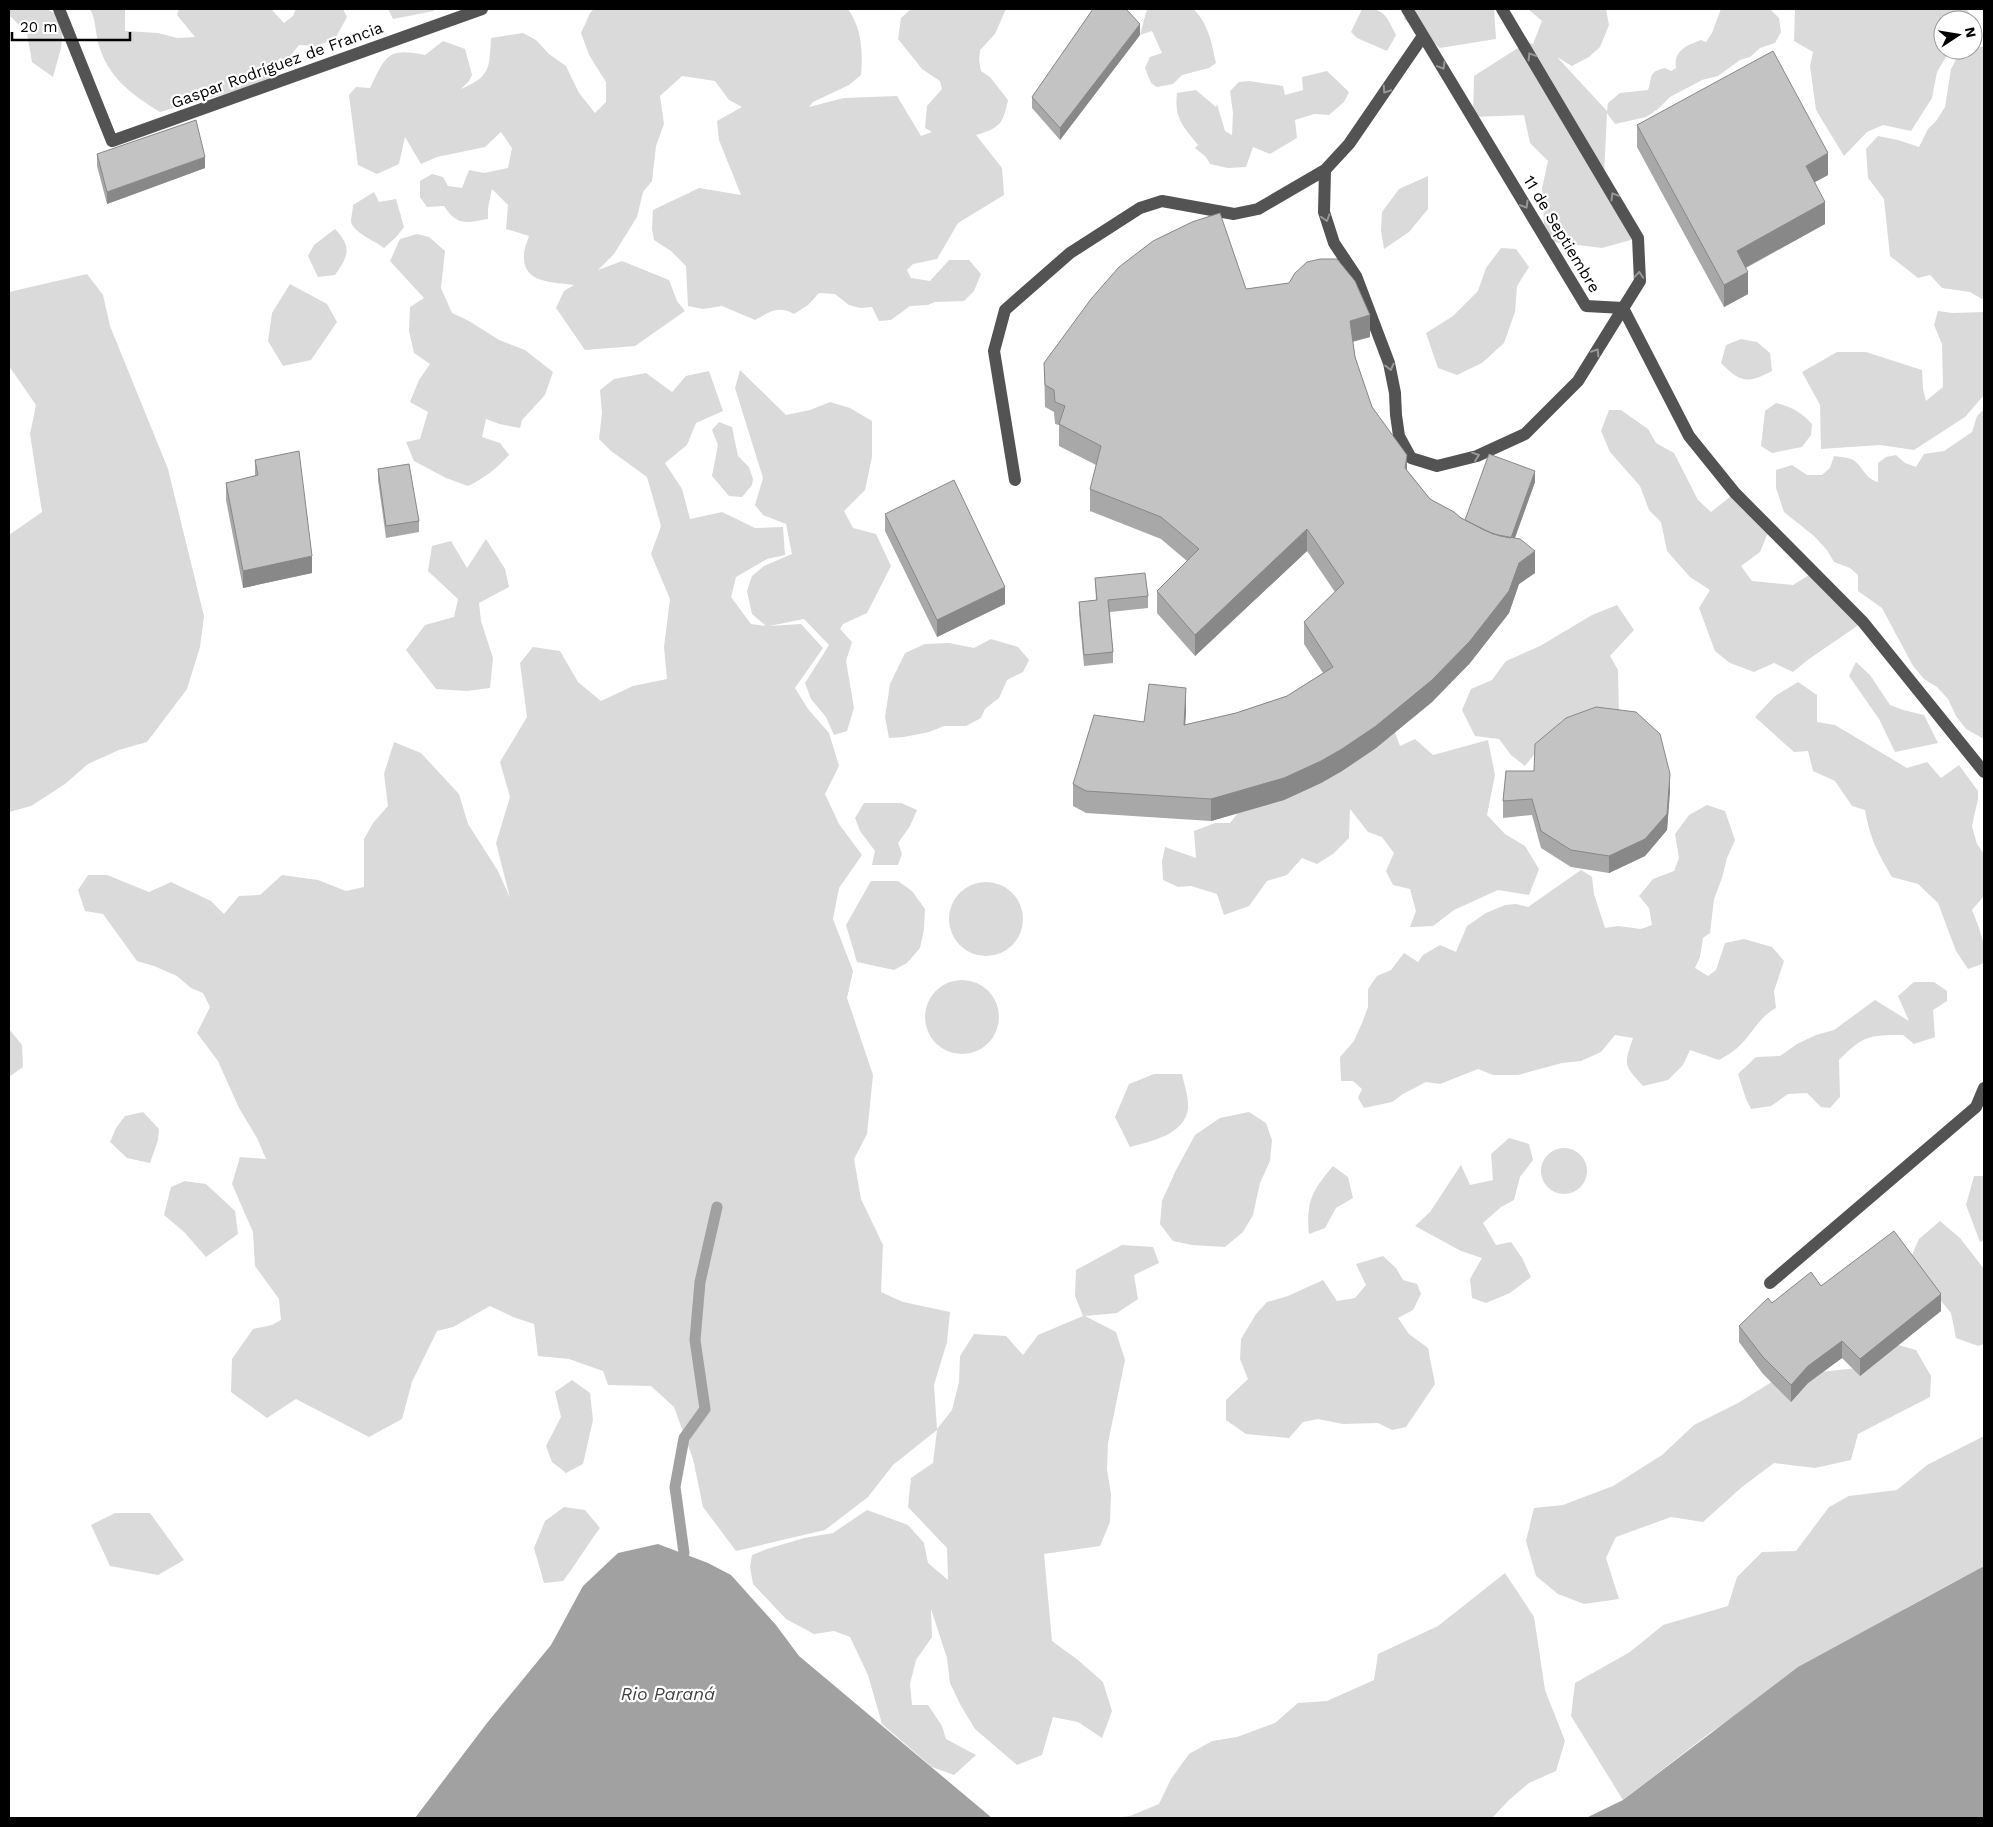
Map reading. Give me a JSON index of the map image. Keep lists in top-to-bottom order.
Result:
{
  "streets": {
    "street": ["Gaspar Rodríguez de Francia", "11 de Septiembre"]
  },
  "water": ["Rio Paraná"],
  "scale_bar": "20 m",
  "north": "right"
}
